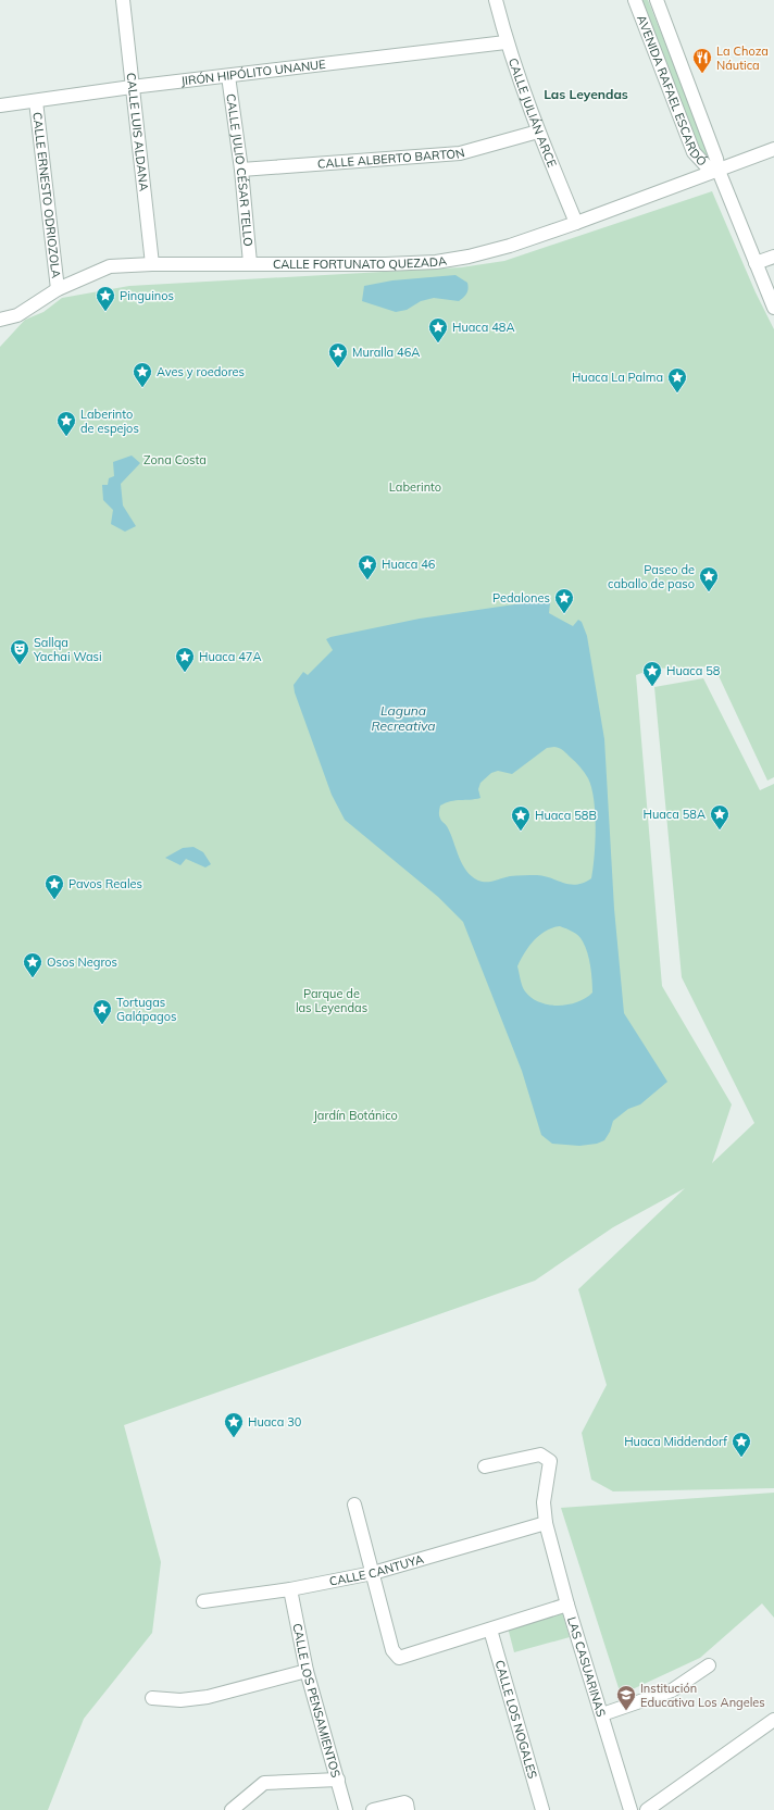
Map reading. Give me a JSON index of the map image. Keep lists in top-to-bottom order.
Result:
{
  "streets": {
    "street": [
      "JIRÓN HIPÓLITO UNANUE",
      "AVENIDA RAFAEL ESCARDÓ",
      "CALLE JULIÁN ARCE",
      "CALLE LUIS ALDANA",
      "CALLE ALBERTO BARTON",
      "CALLE JULIO CÉSAR TELLO",
      "CALLE ERNESTO ODRIOZOLA",
      "CALLE FORTUNATO QUEZADA",
      "CALLE CANTUYA",
      "LAS CASUARINAS",
      "CALLE LOS PENSAMIENTOS",
      "CALLE LOS NOGALES"
    ]
  },
  "crossings": [
    ["JIRÓN HIPÓLITO UNANUE", "CALLE JULIÁN ARCE"],
    ["JIRÓN HIPÓLITO UNANUE", "CALLE LUIS ALDANA"],
    ["JIRÓN HIPÓLITO UNANUE", "CALLE JULIO CÉSAR TELLO"],
    ["JIRÓN HIPÓLITO UNANUE", "CALLE ERNESTO ODRIOZOLA"],
    ["AVENIDA RAFAEL ESCARDÓ", "CALLE FORTUNATO QUEZADA"],
    ["CALLE JULIÁN ARCE", "CALLE ALBERTO BARTON"],
    ["CALLE JULIÁN ARCE", "CALLE FORTUNATO QUEZADA"],
    ["CALLE LUIS ALDANA", "CALLE FORTUNATO QUEZADA"],
    ["CALLE ALBERTO BARTON", "CALLE JULIO CÉSAR TELLO"],
    ["CALLE JULIO CÉSAR TELLO", "CALLE FORTUNATO QUEZADA"],
    ["CALLE ERNESTO ODRIOZOLA", "CALLE FORTUNATO QUEZADA"],
    ["CALLE CANTUYA", "LAS CASUARINAS"],
    ["CALLE CANTUYA", "CALLE LOS PENSAMIENTOS"]
  ],
  "districts": ["Las Leyendas"],
  "water": ["Laguna Recreativa"],
  "parks": [
    "Zona Costa",
    "Laberinto",
    "Parque de las Leyendas",
    "Jardín Botánico"
  ],
  "places": {
    "restaurant": ["La Choza Náutica"],
    "place": [
      "Pinguinos",
      "Huaca 48A",
      "Muralla 46A",
      "Aves y roedores",
      "Huaca La Palma",
      "Laberinto de espejos",
      "Huaca 46",
      "Paseo de caballo de paso",
      "Pedalones",
      "Huaca 47A",
      "Huaca 58",
      "Huaca 58A",
      "Huaca 58B",
      "Pavos Reales",
      "Osos Negros",
      "Tortugas Galápagos",
      "Huaca 30",
      "Huaca Middendorf"
    ],
    "theatre": ["Sallqa Yachai Wasi"],
    "school or university": ["Institución Educativa Los Angeles"]
  }
}
